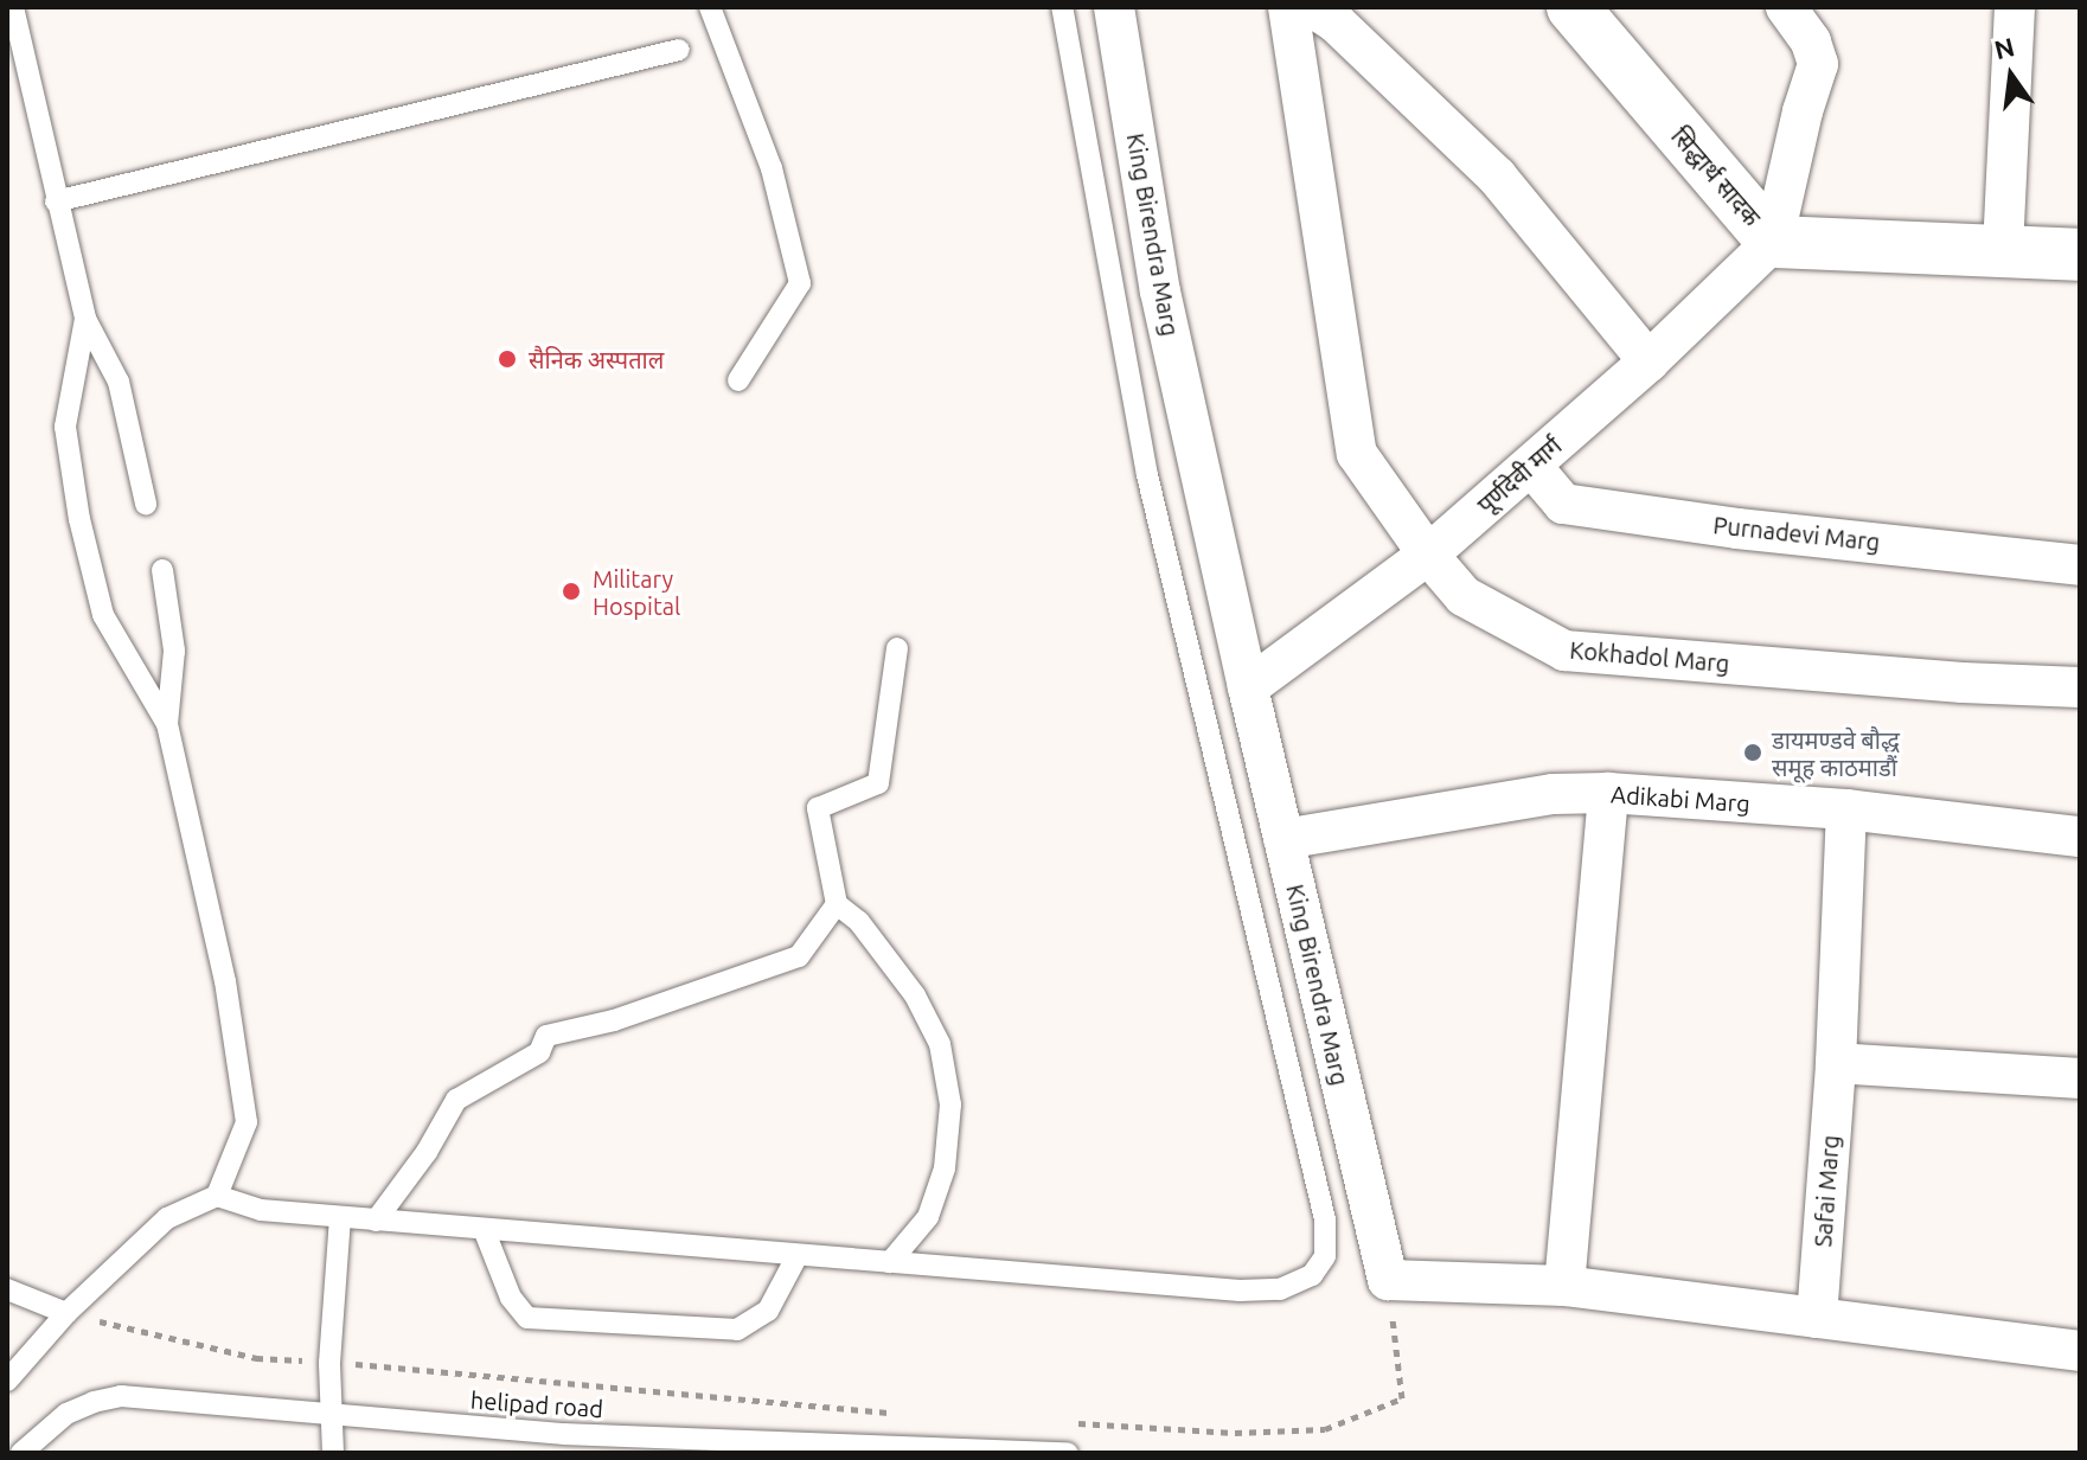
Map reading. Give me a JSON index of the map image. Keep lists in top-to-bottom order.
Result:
{
  "streets": {
    "street": [
      "सिद्धार्थ सादक",
      "King Birendra Marg",
      "पूर्णदेवी मार्ग",
      "Purnadevi Marg",
      "Kokhadol Marg",
      "Adikabi Marg",
      "Safai Marg"
    ],
    "lane": ["helipad road"]
  },
  "crossings": [
    ["सिद्धार्थ सादक", "पूर्णदेवी मार्ग"],
    ["King Birendra Marg", "पूर्णदेवी मार्ग"],
    ["King Birendra Marg", "Adikabi Marg"],
    ["पूर्णदेवी मार्ग", "Purnadevi Marg"],
    ["पूर्णदेवी मार्ग", "Kokhadol Marg"],
    ["Adikabi Marg", "Safai Marg"]
  ],
  "places": ["सैनिक अस्पताल", "Military Hospital", "डायमण्डवे बौद्ध समूह काठमाडौं"],
  "north": "top"
}
